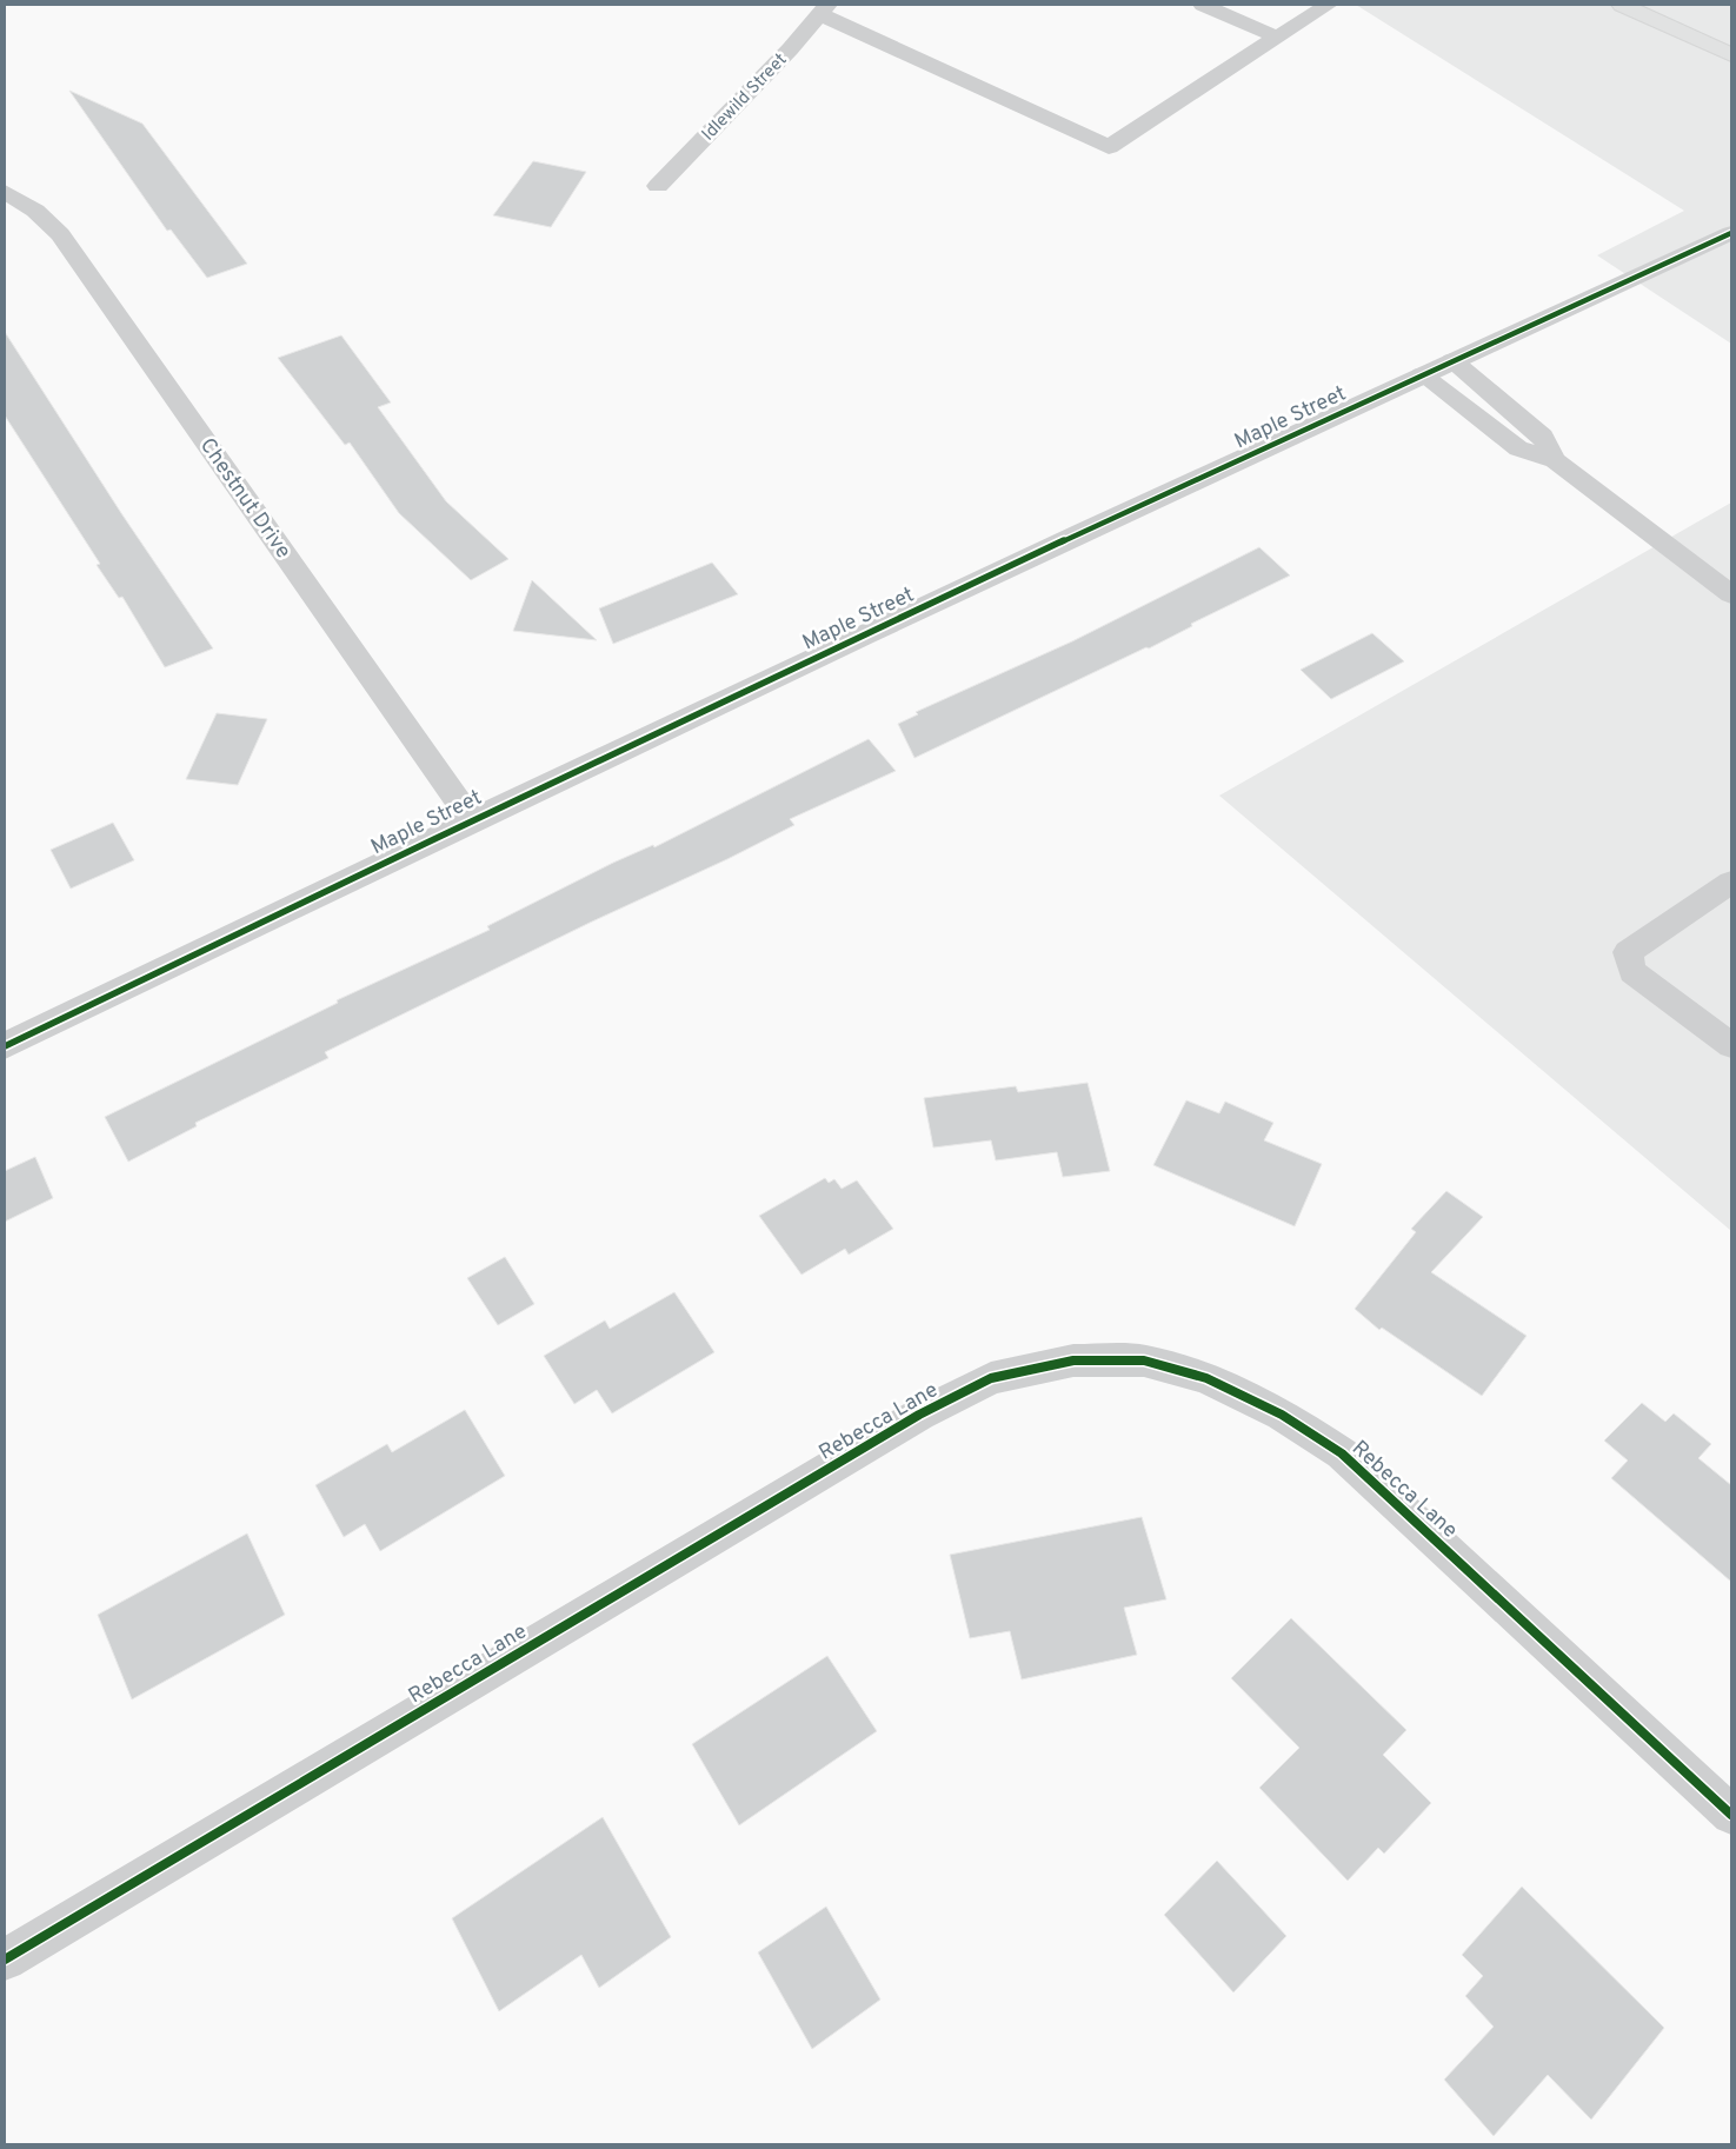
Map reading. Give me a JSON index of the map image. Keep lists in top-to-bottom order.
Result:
{
  "streets": {
    "street": [
      "Idlewild Street",
      "Maple Street",
      "Chestnut Drive",
      "Rebecca Lane"
    ]
  },
  "crossings": [
    ["Maple Street", "Chestnut Drive"]
  ]
}
